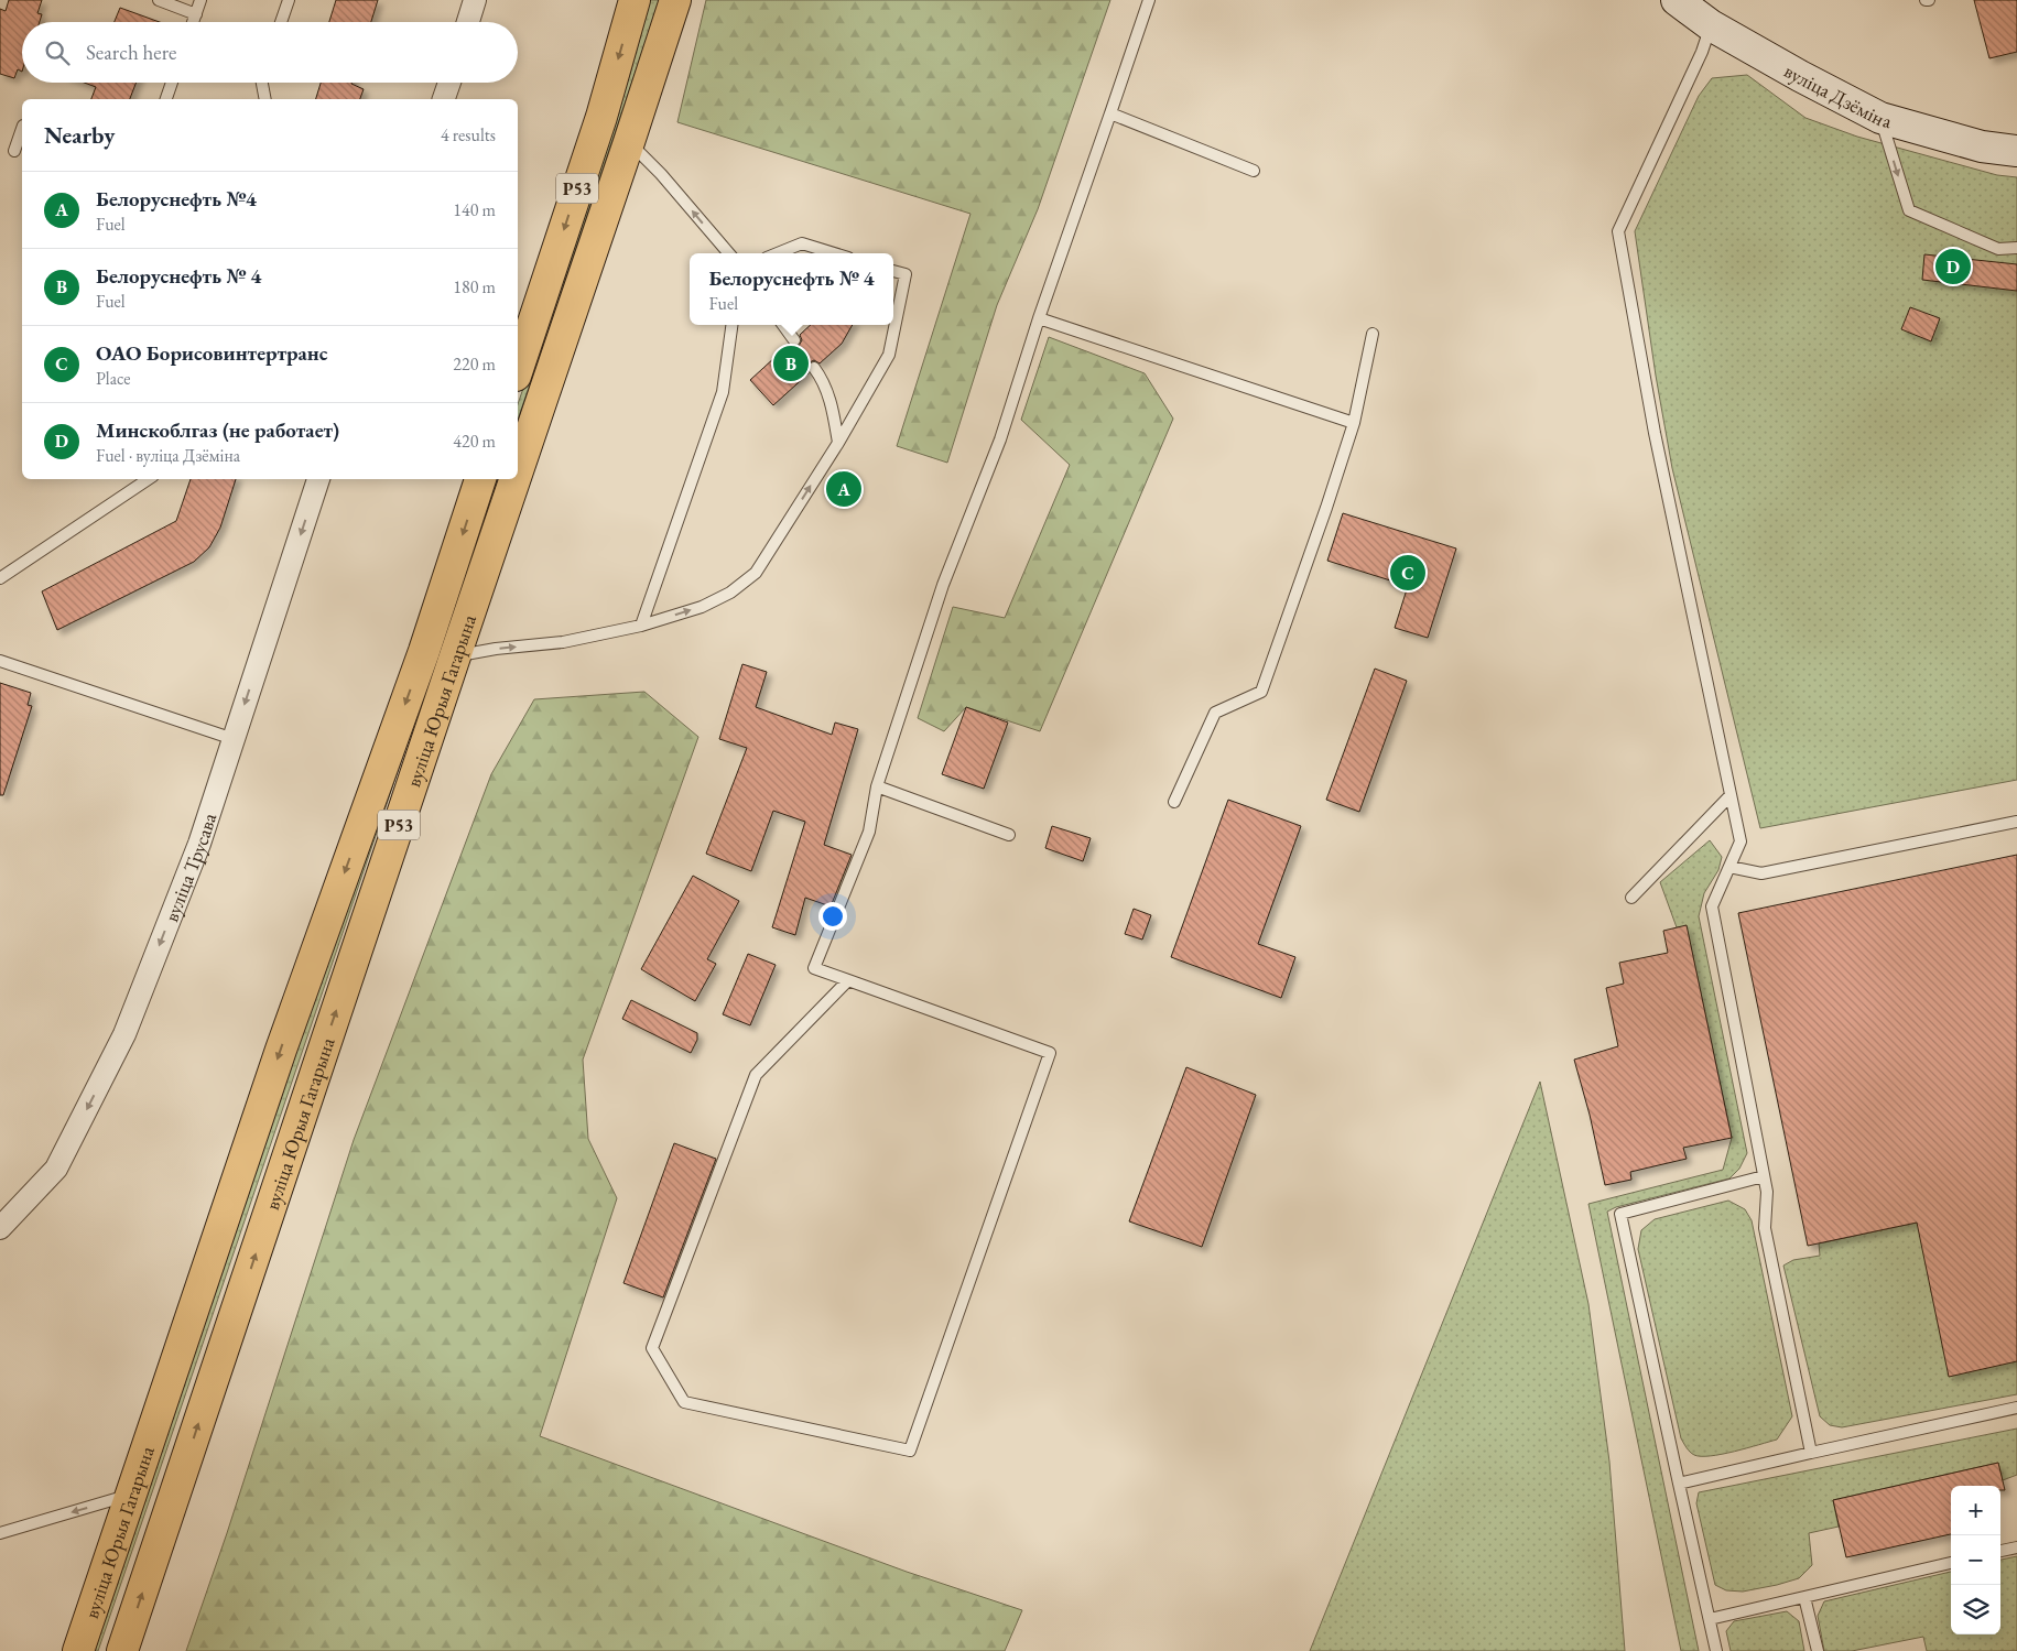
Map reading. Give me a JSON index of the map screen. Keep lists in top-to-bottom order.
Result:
{
  "streets": {
    "main road": ["вуліца Дзёміна", "Р53", "вуліца Юрыя Гагарына"],
    "street": ["вуліца Трусава"]
  },
  "one_way": ["вуліца Трусава"],
  "page": {
    "search": "Search here",
    "heading": ["Nearby", "4 results"],
    "list": [
      {
        "mark": "A",
        "name": "Белоруснефть №4",
        "note": "Fuel",
        "value": "140 m"
      },
      {
        "mark": "B",
        "name": "Белоруснефть № 4",
        "note": "Fuel",
        "value": "180 m"
      },
      {
        "mark": "C",
        "name": "ОАО Борисовинтертранс",
        "note": "Place",
        "value": "220 m"
      },
      {
        "mark": "D",
        "name": "Минскоблгаз (не работает)",
        "note": "Fuel · вуліца Дзёміна",
        "value": "420 m"
      }
    ],
    "pins": [
      "D",
      "B",
      "A",
      "C"
    ],
    "popup": ["Белоруснефть № 4", "Fuel"],
    "map_buttons": ["+", "−"]
  }
}
